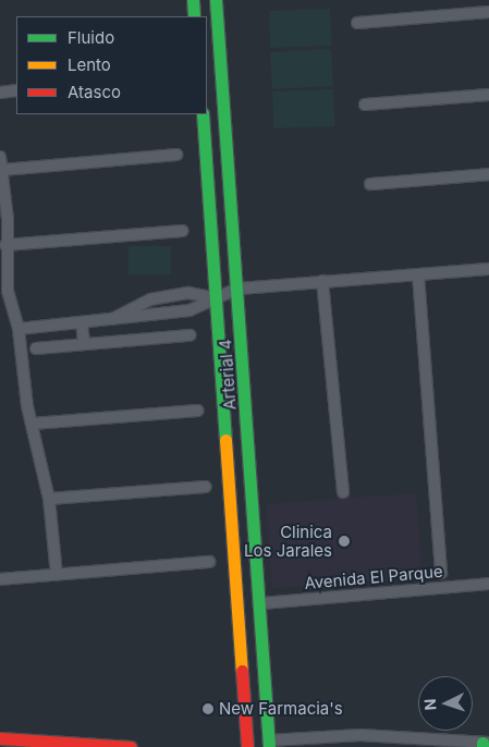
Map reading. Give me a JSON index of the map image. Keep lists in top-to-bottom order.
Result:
{
  "streets": {
    "street": ["Arterial 4", "Avenida El Parque"]
  },
  "crossings": [
    ["Arterial 4", "Avenida El Parque"]
  ],
  "places": ["Clinica Los Jarales", "New Farmacia's"],
  "legend": ["Fluido", "Lento", "Atasco"],
  "north": "left"
}
